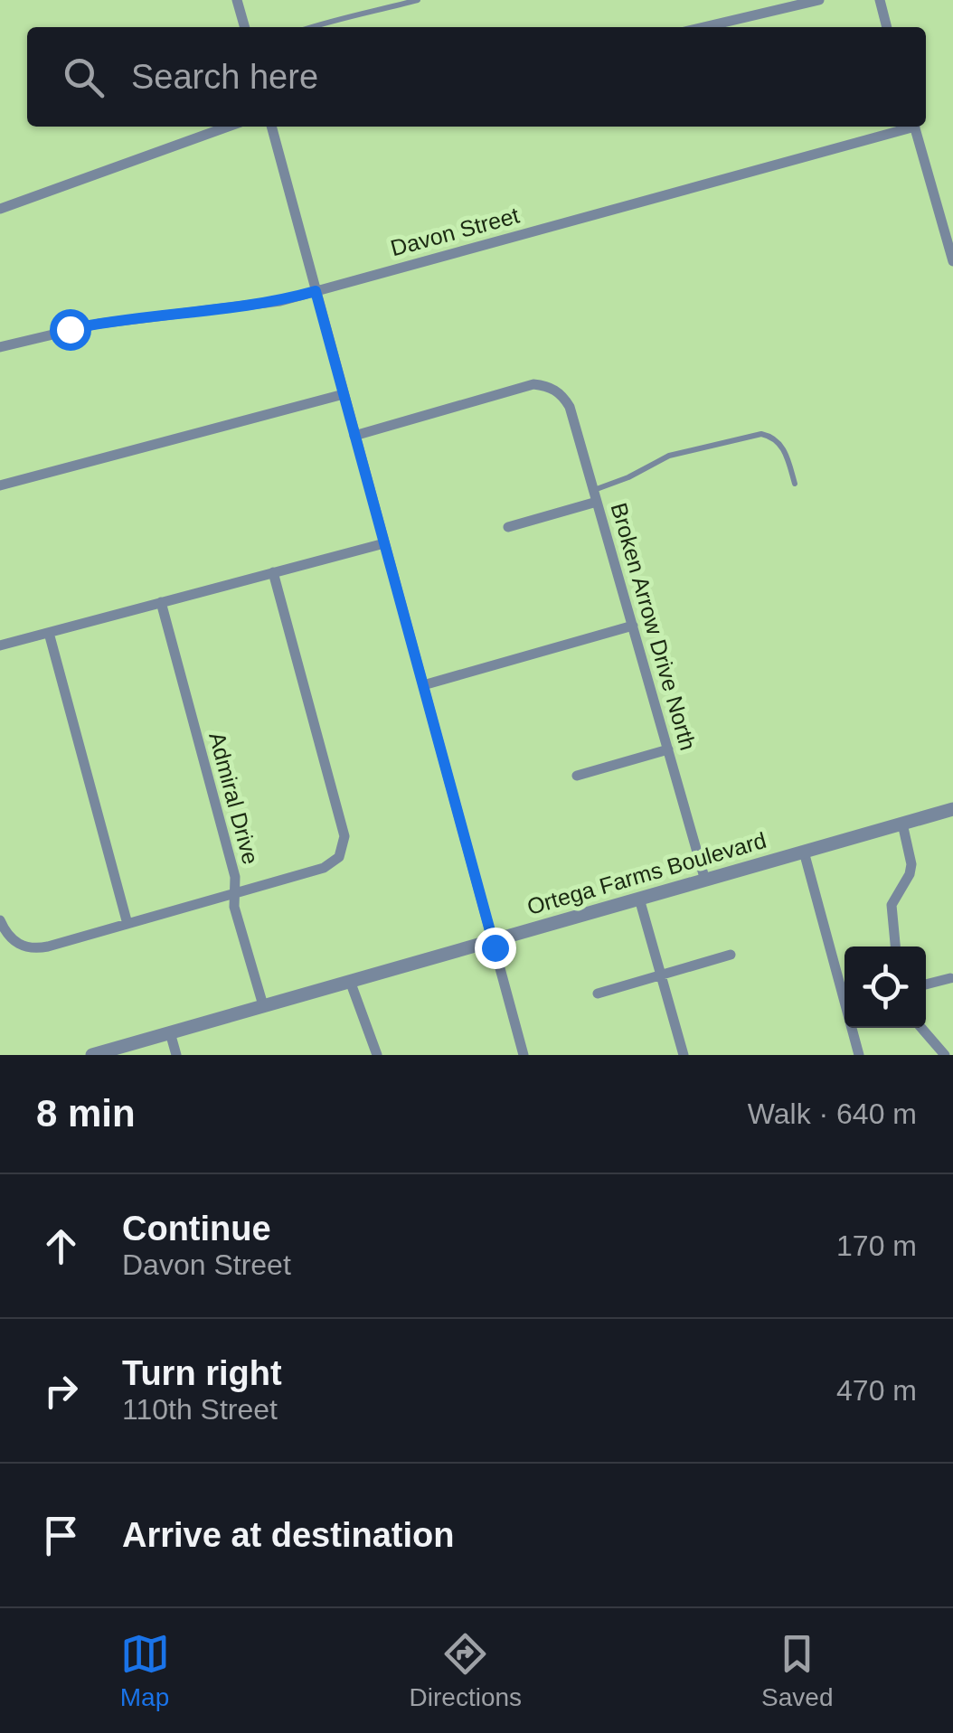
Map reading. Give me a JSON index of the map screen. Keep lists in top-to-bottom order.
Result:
{
  "streets": {
    "street": [
      "Davon Street",
      "Broken Arrow Drive North",
      "Admiral Drive",
      "Ortega Farms Boulevard"
    ]
  },
  "crossings": [
    ["Broken Arrow Drive North", "Ortega Farms Boulevard"],
    ["Admiral Drive", "Ortega Farms Boulevard"]
  ],
  "page": {
    "search": "Search here",
    "heading": ["8 min", "Walk · 640 m"],
    "list": [
      ["Continue", "Davon Street", "170 m"],
      ["Turn right", "110th Street", "470 m"],
      "Arrive at destination"
    ],
    "nav": ["Map", "Directions", "Saved"]
  }
}
